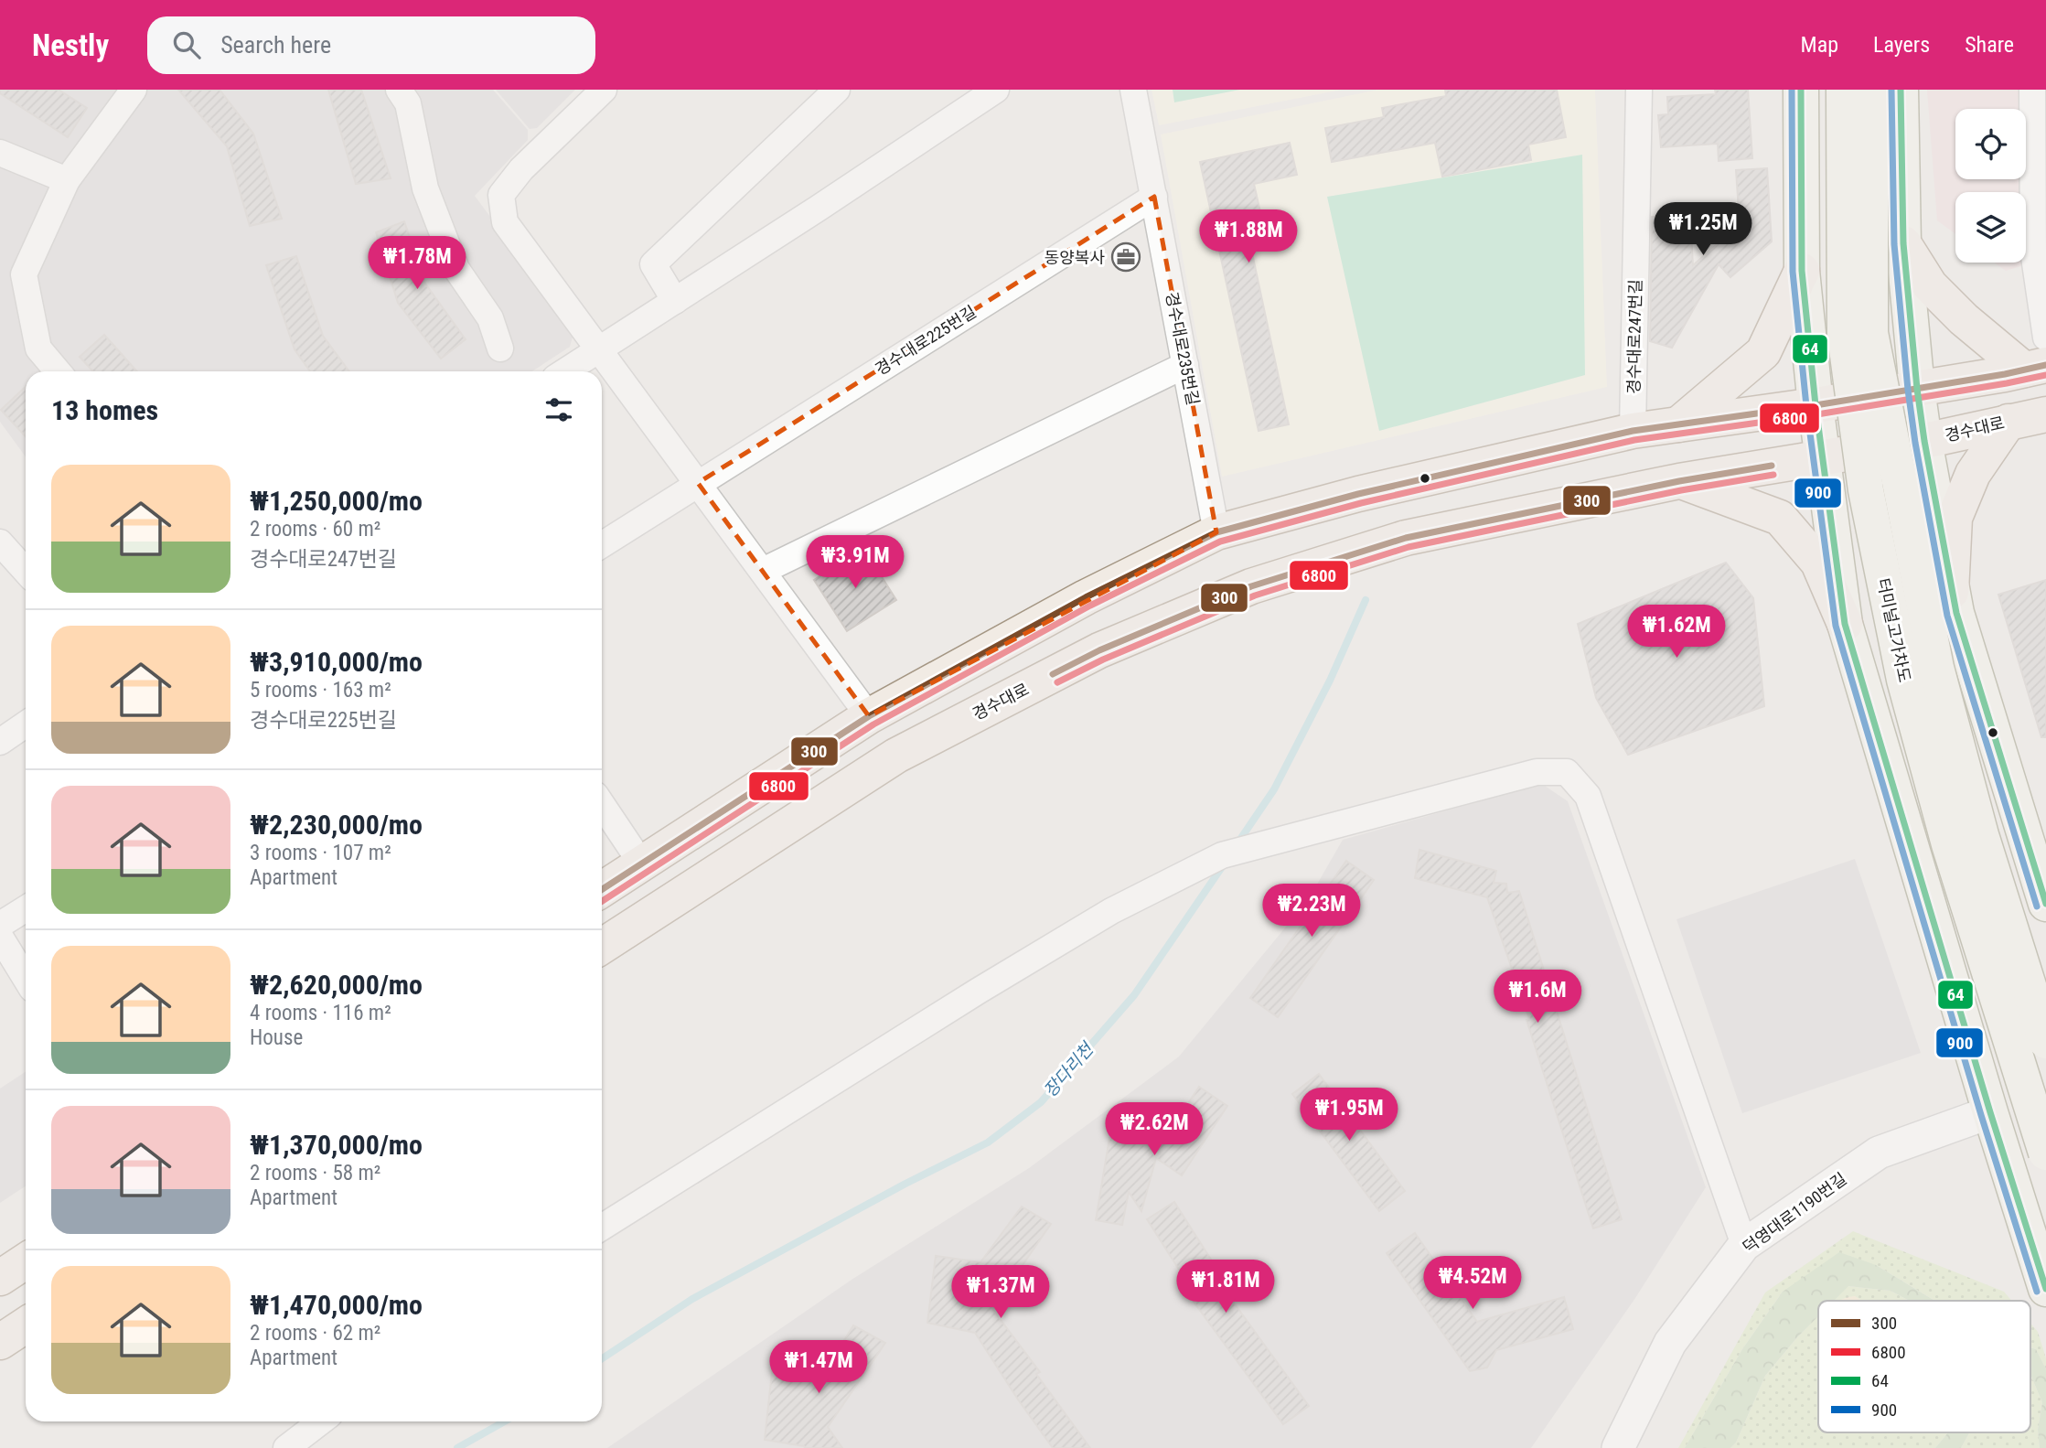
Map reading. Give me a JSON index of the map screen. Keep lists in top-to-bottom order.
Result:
{
  "streets": {
    "main road": ["경수대로", "터미널고가차도"],
    "street": [
      "경수대로247번길",
      "경수대로225번길",
      "경수대로235번길",
      "덕영대로1190번길"
    ]
  },
  "crossings": [
    ["경수대로225번길", "경수대로235번길"]
  ],
  "water": ["장다리천"],
  "places": {
    "office": ["동양복사"]
  },
  "lines": [
    "transit line 64",
    "transit line 900",
    "transit line 300",
    "transit line 6800"
  ],
  "legend": [
    "300",
    "6800",
    "64",
    "900"
  ],
  "page": {
    "header": "Nestly",
    "search": "Search here",
    "nav": ["Map", "Layers", "Share"],
    "price": [
      "₩1.25M",
      "₩1.88M",
      "₩1.78M",
      "₩3.91M",
      "₩1.62M",
      "₩2.23M",
      "₩1.6M",
      "₩1.95M",
      "₩2.62M",
      "₩4.52M",
      "₩1.81M",
      "₩1.37M",
      "₩1.47M"
    ],
    "heading": "13 homes",
    "list": [
      {
        "name": "₩1,250,000/mo",
        "note": "2 rooms · 60 m² · 경수대로247번길"
      },
      {
        "name": "₩3,910,000/mo",
        "note": "5 rooms · 163 m² · 경수대로225번길"
      },
      {
        "name": "₩2,230,000/mo",
        "note": "3 rooms · 107 m² · Apartment"
      },
      {
        "name": "₩2,620,000/mo",
        "note": "4 rooms · 116 m² · House"
      },
      {
        "name": "₩1,370,000/mo",
        "note": "2 rooms · 58 m² · Apartment"
      },
      {
        "name": "₩1,470,000/mo",
        "note": "2 rooms · 62 m² · Apartment"
      }
    ]
  }
}
